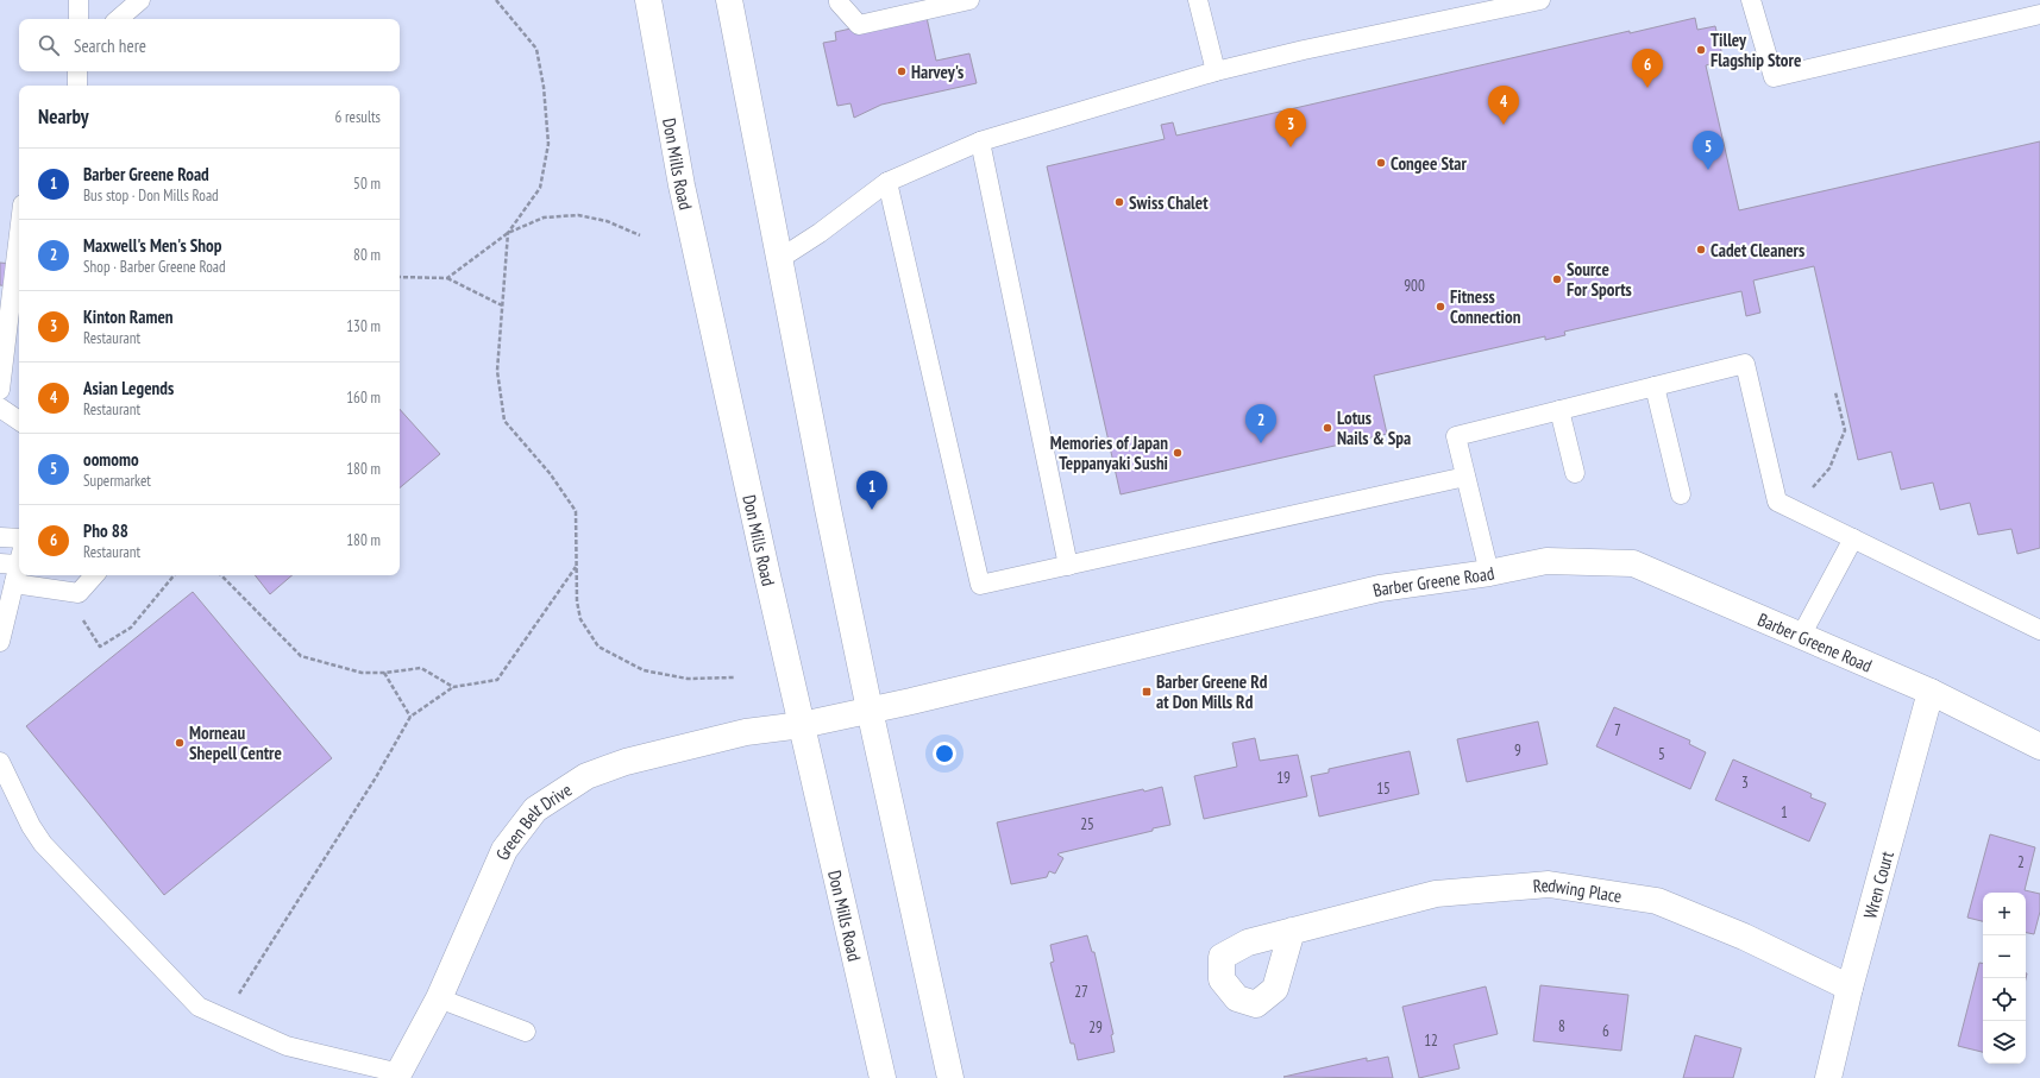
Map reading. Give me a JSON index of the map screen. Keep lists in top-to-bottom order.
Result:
{
  "streets": {
    "street": [
      "Don Mills Road",
      "Barber Greene Road",
      "Green Belt Drive",
      "Wren Court",
      "Redwing Place"
    ]
  },
  "crossings": [
    ["Don Mills Road", "Barber Greene Road"],
    ["Don Mills Road", "Green Belt Drive"],
    ["Barber Greene Road", "Green Belt Drive"],
    ["Barber Greene Road", "Wren Court"],
    ["Wren Court", "Redwing Place"]
  ],
  "places": {
    "other": [
      "Tilley Flagship Store",
      "Harvey's",
      "Congee Star",
      "Swiss Chalet",
      "Cadet Cleaners",
      "Source For Sports",
      "Fitness Connection",
      "Lotus Nails & Spa",
      "Memories of Japan Teppanyaki Sushi",
      "Morneau Shepell Centre"
    ],
    "transit": ["Barber Greene Rd at Don Mills Rd"]
  },
  "house_numbers": [
    "900",
    "7",
    "9",
    "5",
    "19",
    "3",
    "15",
    "1",
    "25",
    "2",
    "27",
    "8",
    "29",
    "6",
    "12"
  ],
  "page": {
    "search": "Search here",
    "pins": [
      "6",
      "4",
      "3",
      "5",
      "2",
      "1"
    ],
    "heading": ["Nearby", "6 results"],
    "list": [
      {
        "mark": "1",
        "name": "Barber Greene Road",
        "note": "Bus stop · Don Mills Road",
        "value": "50 m"
      },
      {
        "mark": "2",
        "name": "Maxwell's Men's Shop",
        "note": "Shop · Barber Greene Road",
        "value": "80 m"
      },
      {
        "mark": "3",
        "name": "Kinton Ramen",
        "note": "Restaurant",
        "value": "130 m"
      },
      {
        "mark": "4",
        "name": "Asian Legends",
        "note": "Restaurant",
        "value": "160 m"
      },
      {
        "mark": "5",
        "name": "oomomo",
        "note": "Supermarket",
        "value": "180 m"
      },
      {
        "mark": "6",
        "name": "Pho 88",
        "note": "Restaurant",
        "value": "180 m"
      }
    ],
    "map_buttons": ["+", "−"]
  }
}
